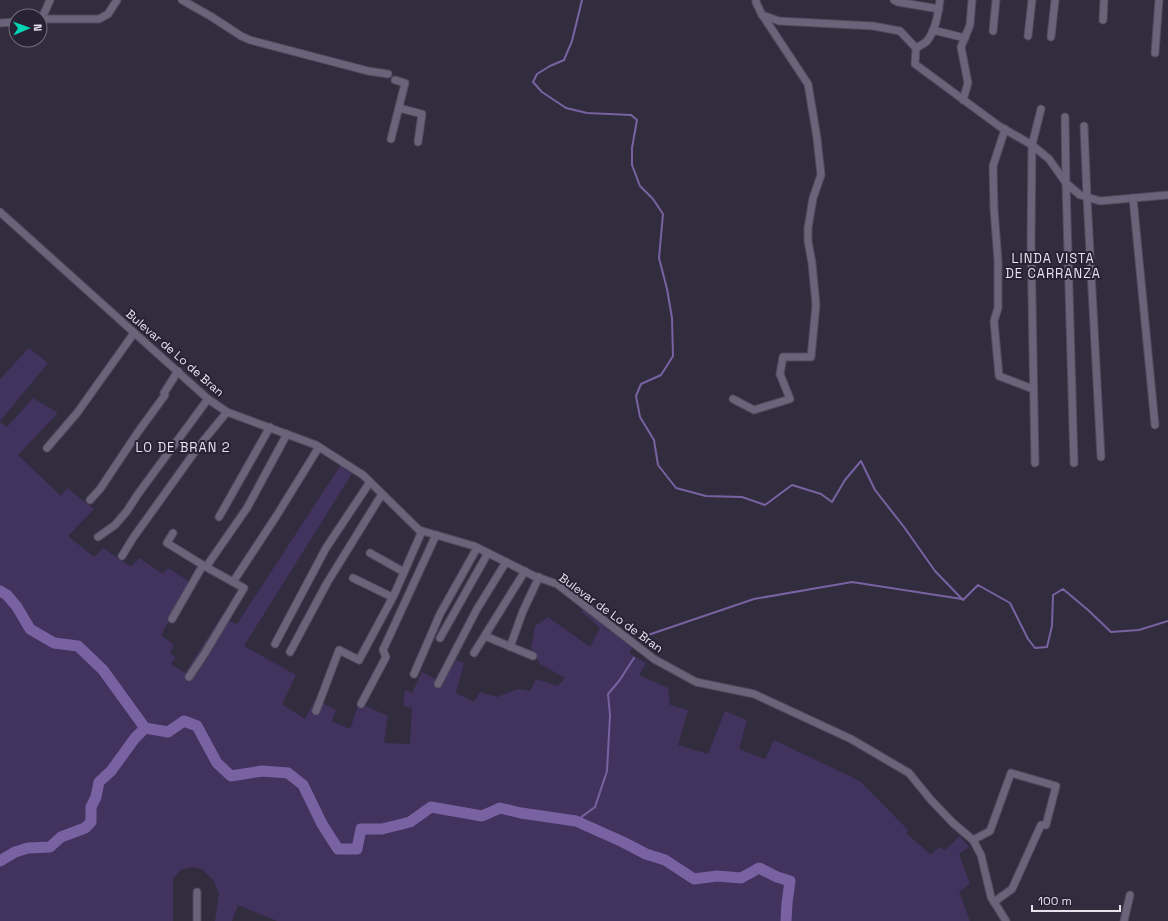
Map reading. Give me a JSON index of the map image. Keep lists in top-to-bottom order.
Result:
{
  "streets": {
    "street": ["Bulevar de Lo de Bran"]
  },
  "districts": ["LINDA VISTA DE CARRANZA", "LO DE BRAN 2"],
  "scale_bar": "100 m",
  "north": "right"
}
